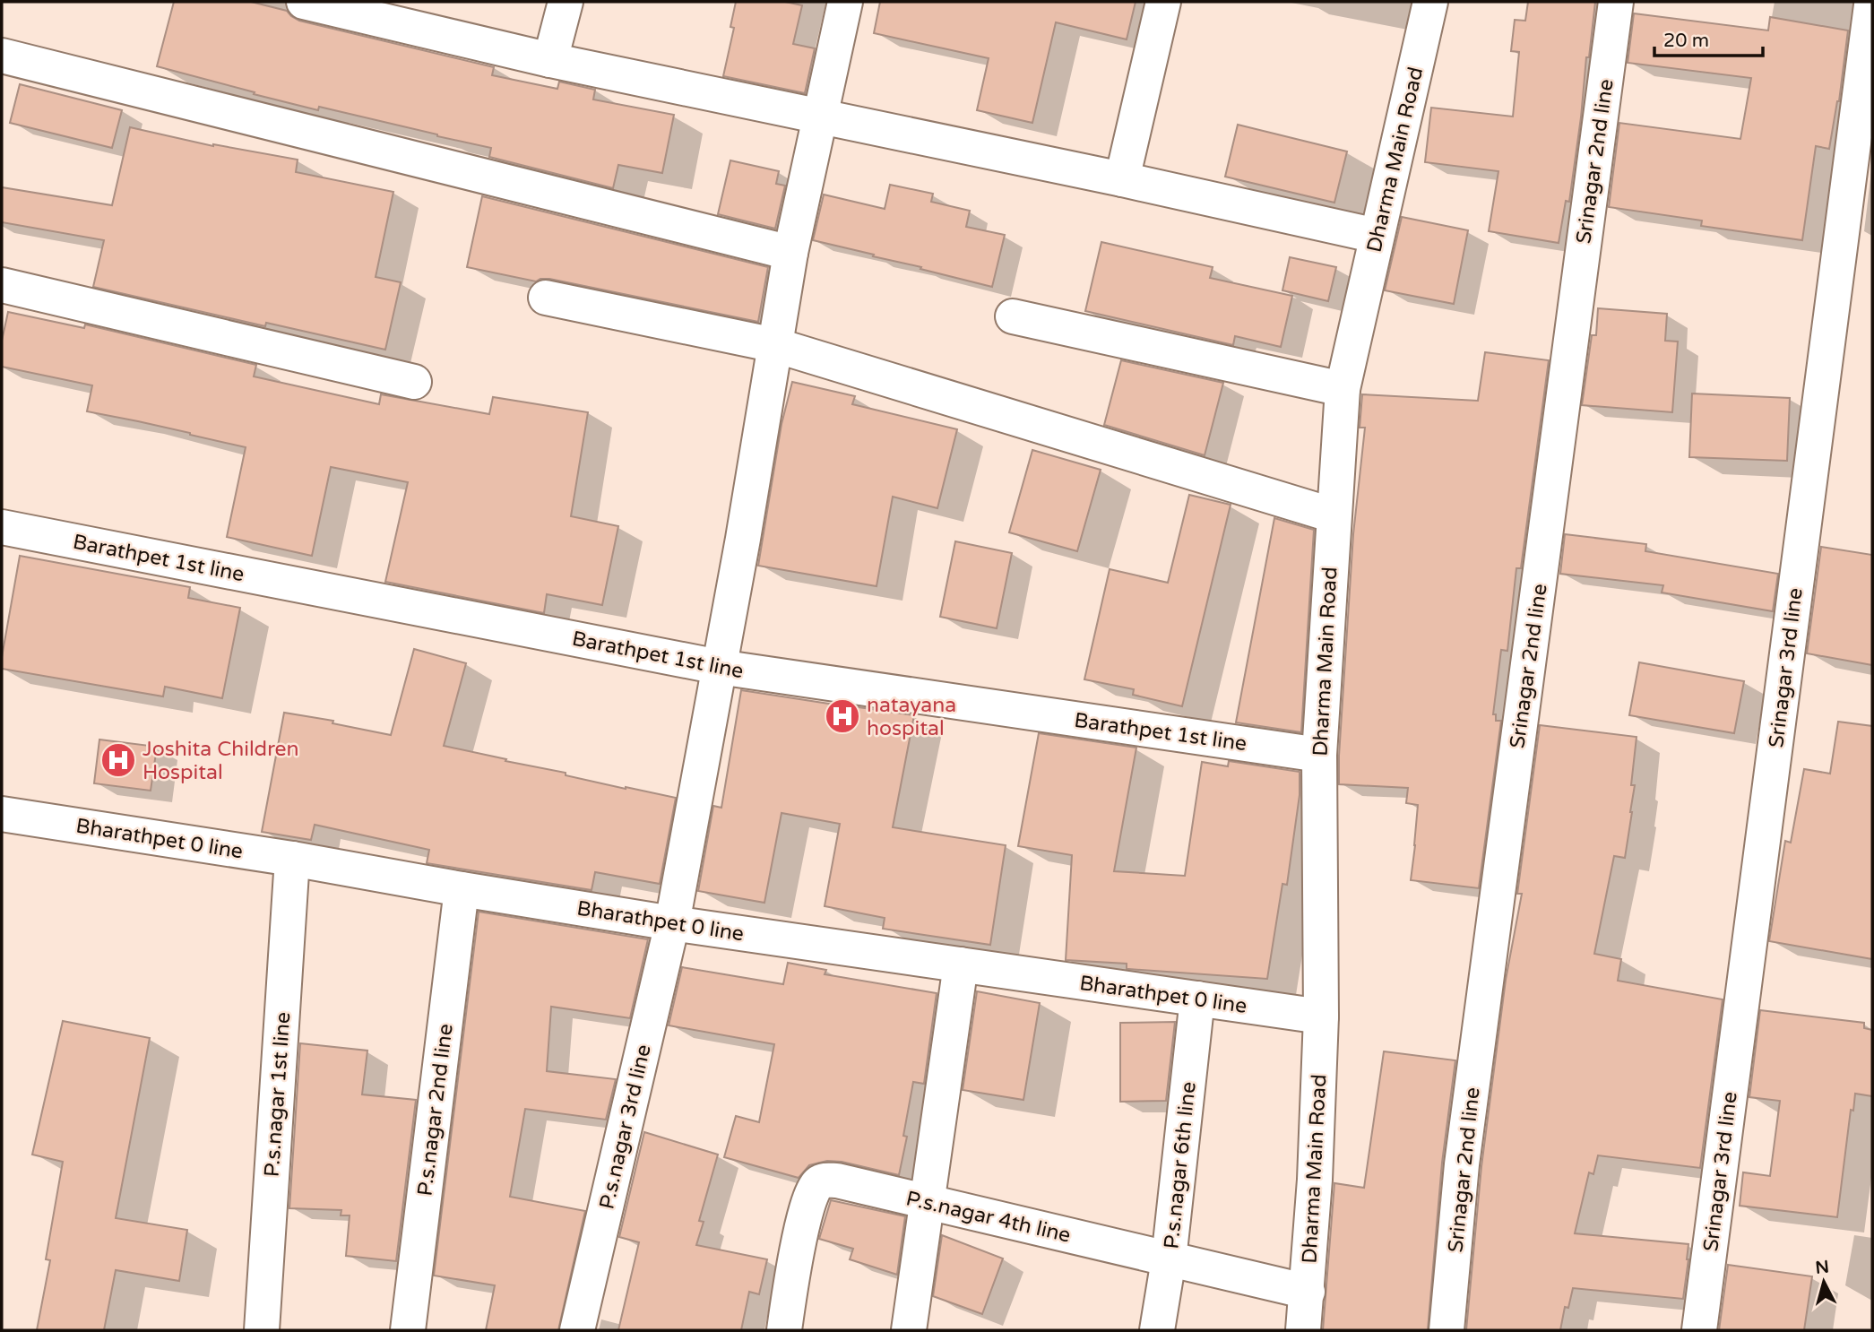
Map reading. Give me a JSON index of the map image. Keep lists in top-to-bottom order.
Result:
{
  "streets": {
    "street": [
      "Dharma Main Road",
      "Srinagar 2nd line",
      "Barathpet 1st line",
      "Srinagar 3rd line",
      "Bharathpet 0 line",
      "P.s.nagar 1st line",
      "P.s.nagar 2nd line",
      "P.s.nagar 3rd line",
      "P.s.nagar 6th line",
      "P.s.nagar 4th line"
    ]
  },
  "crossings": [
    ["Dharma Main Road", "Barathpet 1st line"],
    ["Dharma Main Road", "Bharathpet 0 line"],
    ["Dharma Main Road", "P.s.nagar 4th line"],
    ["Barathpet 1st line", "P.s.nagar 3rd line"],
    ["Bharathpet 0 line", "P.s.nagar 1st line"],
    ["Bharathpet 0 line", "P.s.nagar 2nd line"],
    ["Bharathpet 0 line", "P.s.nagar 3rd line"],
    ["Bharathpet 0 line", "P.s.nagar 6th line"],
    ["P.s.nagar 6th line", "P.s.nagar 4th line"]
  ],
  "places": {
    "hospital": ["natayana hospital", "Joshita Children Hospital"]
  },
  "scale_bar": "20 m",
  "north": "top"
}
